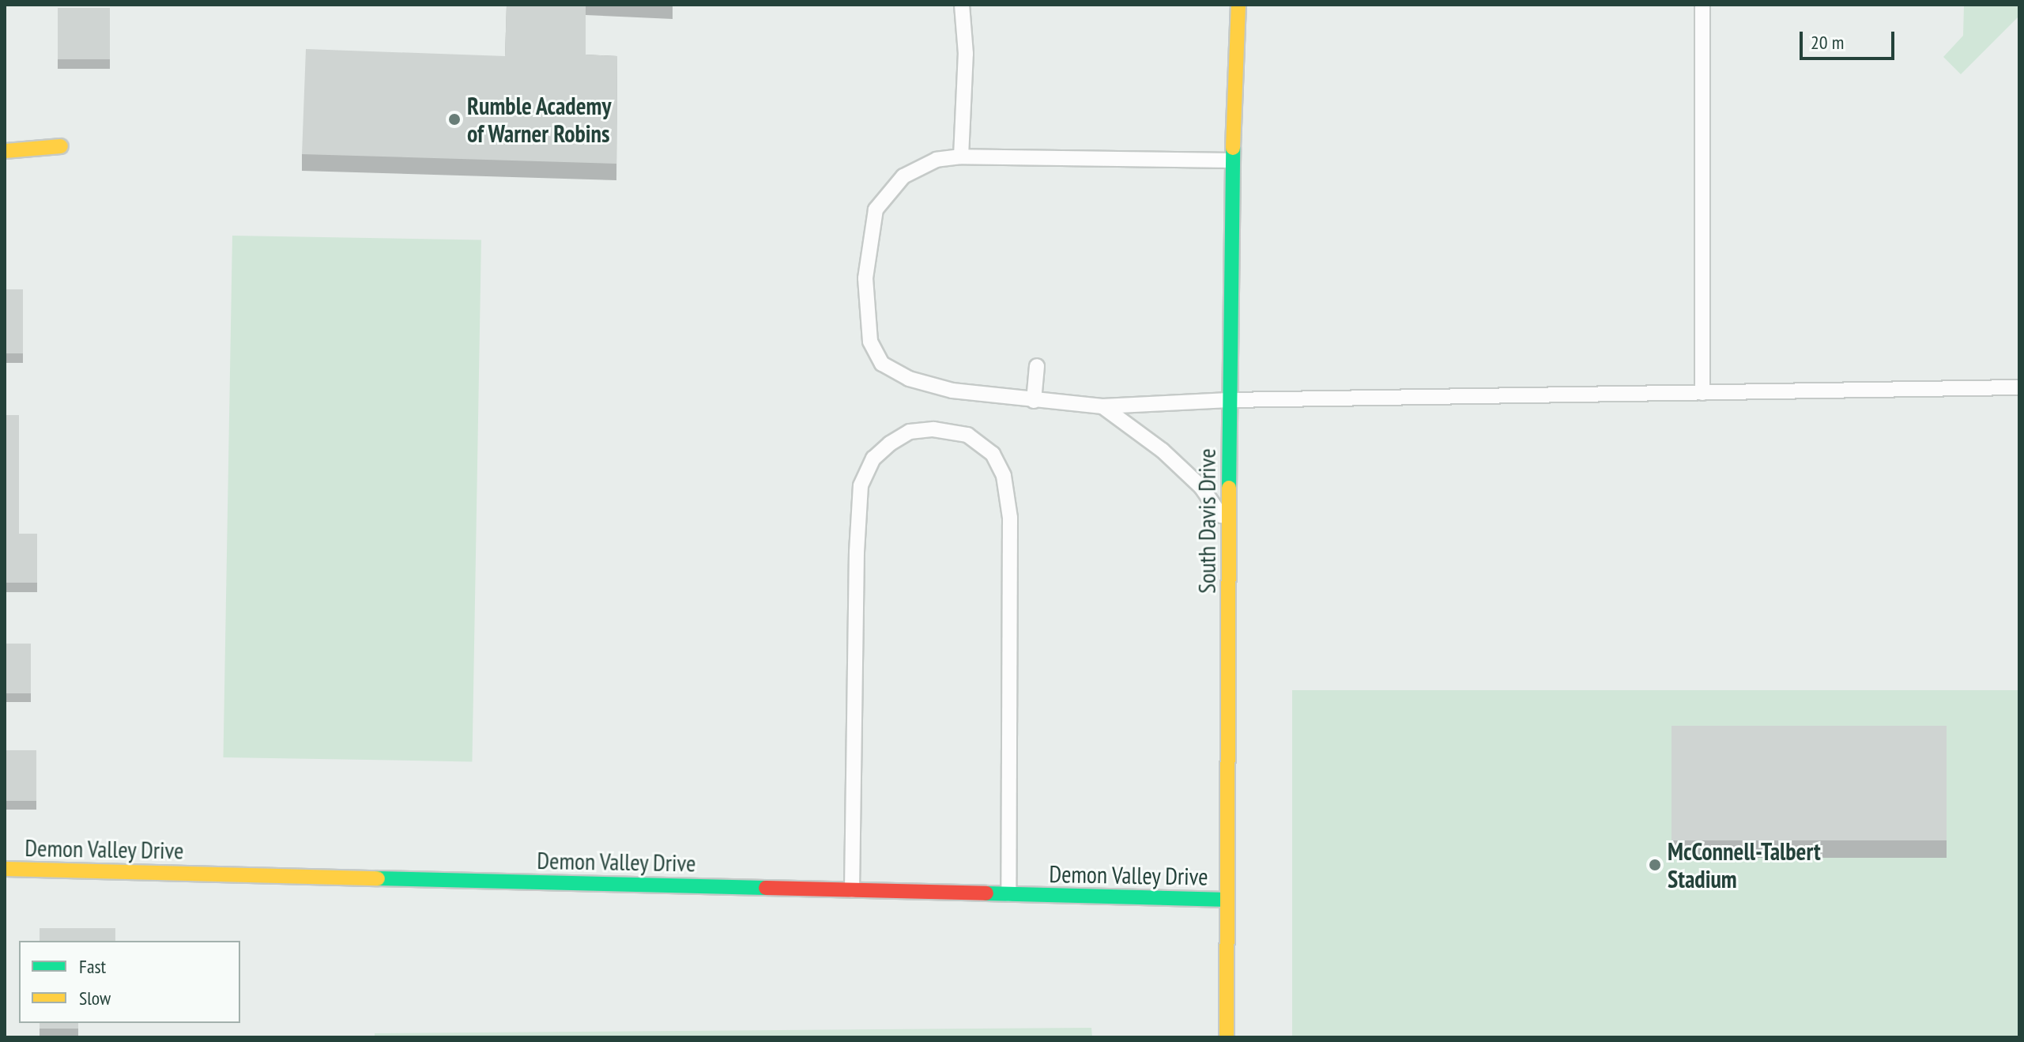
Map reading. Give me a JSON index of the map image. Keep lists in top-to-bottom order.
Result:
{
  "streets": {
    "street": ["South Davis Drive", "Demon Valley Drive"]
  },
  "crossings": [
    ["South Davis Drive", "Demon Valley Drive"]
  ],
  "places": ["Rumble Academy of Warner Robins", "McConnell-Talbert Stadium"],
  "legend": ["Fast", "Slow"],
  "scale_bar": "20 m"
}
